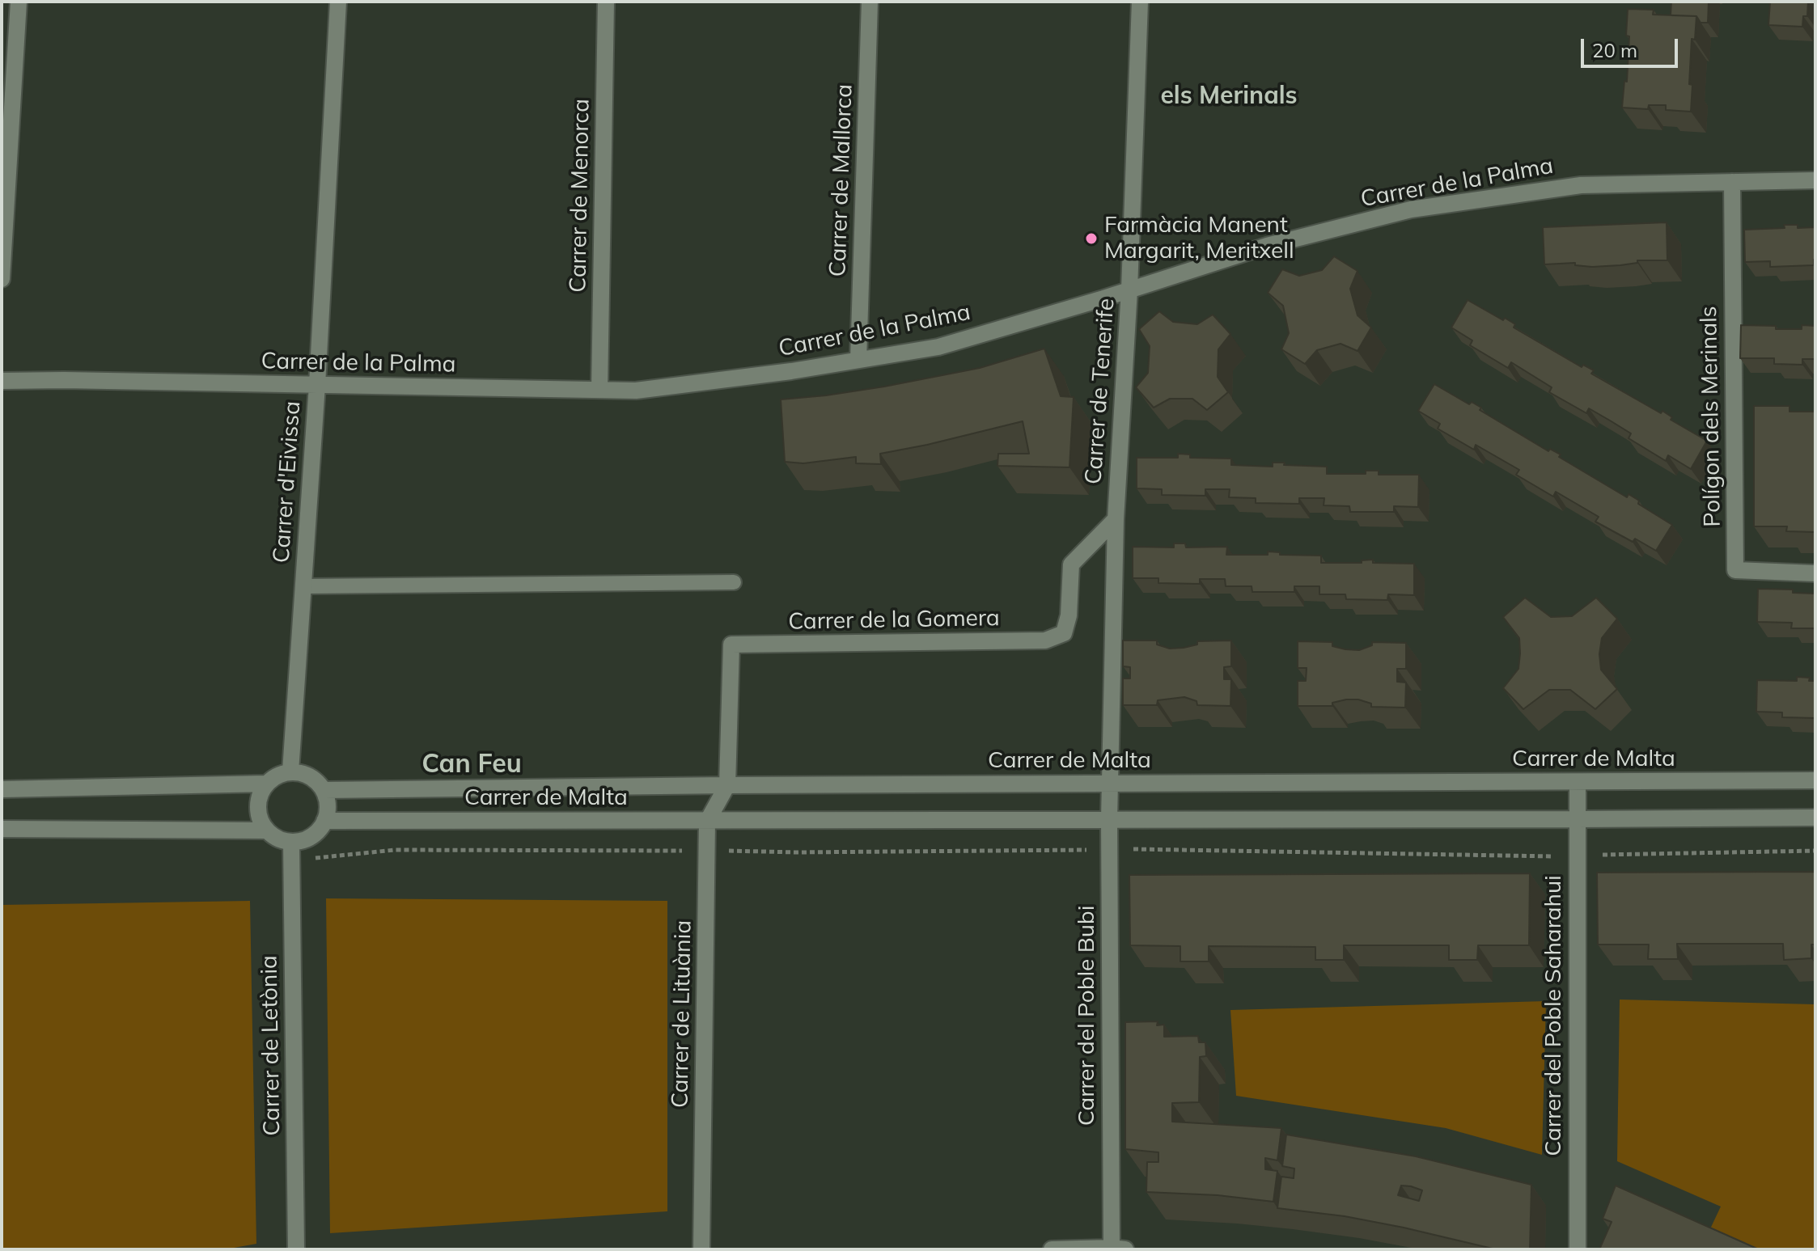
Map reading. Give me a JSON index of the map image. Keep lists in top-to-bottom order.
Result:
{
  "streets": {
    "street": [
      "Carrer de Mallorca",
      "Carrer de la Palma",
      "Carrer de Menorca",
      "Carrer de Tenerife",
      "Polígon dels Merinals",
      "Carrer d'Eivissa",
      "Carrer de la Gomera",
      "Carrer de Malta",
      "Carrer de Lituània",
      "Carrer del Poble Bubi",
      "Carrer del Poble Saharahui",
      "Carrer de Letònia"
    ]
  },
  "crossings": [
    ["Carrer de Mallorca", "Carrer de la Palma"],
    ["Carrer de la Palma", "Carrer de Menorca"],
    ["Carrer de la Palma", "Carrer de Tenerife"],
    ["Carrer de la Palma", "Polígon dels Merinals"],
    ["Carrer de la Palma", "Carrer d'Eivissa"],
    ["Carrer de Tenerife", "Carrer de la Gomera"],
    ["Carrer de Tenerife", "Carrer de Malta"],
    ["Carrer de Tenerife", "Carrer del Poble Bubi"],
    ["Carrer d'Eivissa", "Carrer de Malta"],
    ["Carrer d'Eivissa", "Carrer de Letònia"],
    ["Carrer de la Gomera", "Carrer de Malta"],
    ["Carrer de la Gomera", "Carrer de Lituània"],
    ["Carrer de Malta", "Carrer de Lituània"],
    ["Carrer de Malta", "Carrer del Poble Bubi"],
    ["Carrer de Malta", "Carrer del Poble Saharahui"],
    ["Carrer de Malta", "Carrer de Letònia"]
  ],
  "districts": ["els Merinals", "Can Feu"],
  "places": ["Farmàcia Manent Margarit, Meritxell"],
  "scale_bar": "20 m"
}
